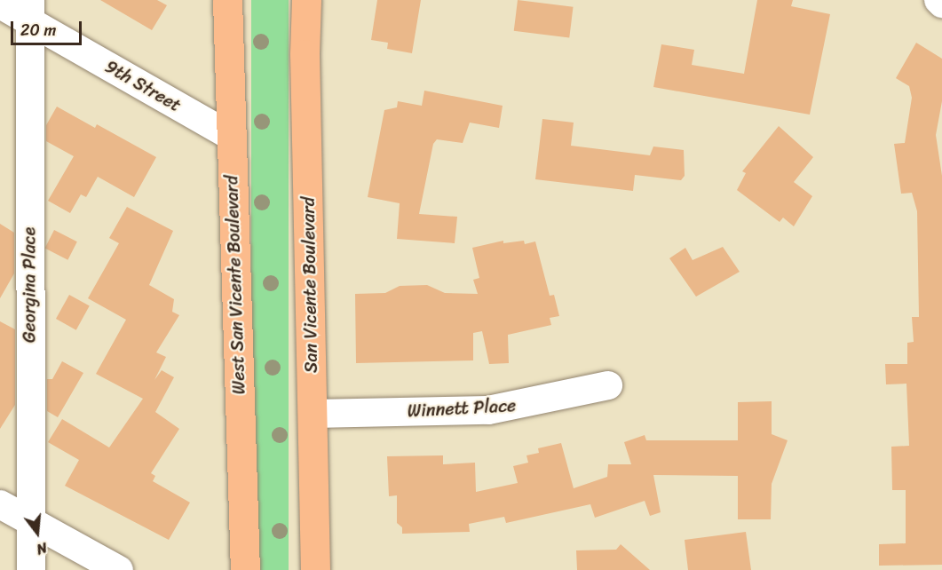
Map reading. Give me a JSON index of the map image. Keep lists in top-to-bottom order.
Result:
{
  "streets": {
    "main road": ["West San Vicente Boulevard", "San Vicente Boulevard"],
    "street": ["9th Street", "Georgina Place", "Winnett Place"]
  },
  "crossings": [
    ["9th Street", "Georgina Place"],
    ["9th Street", "West San Vicente Boulevard"],
    ["San Vicente Boulevard", "Winnett Place"]
  ],
  "scale_bar": "20 m",
  "north": "bottom"
}
